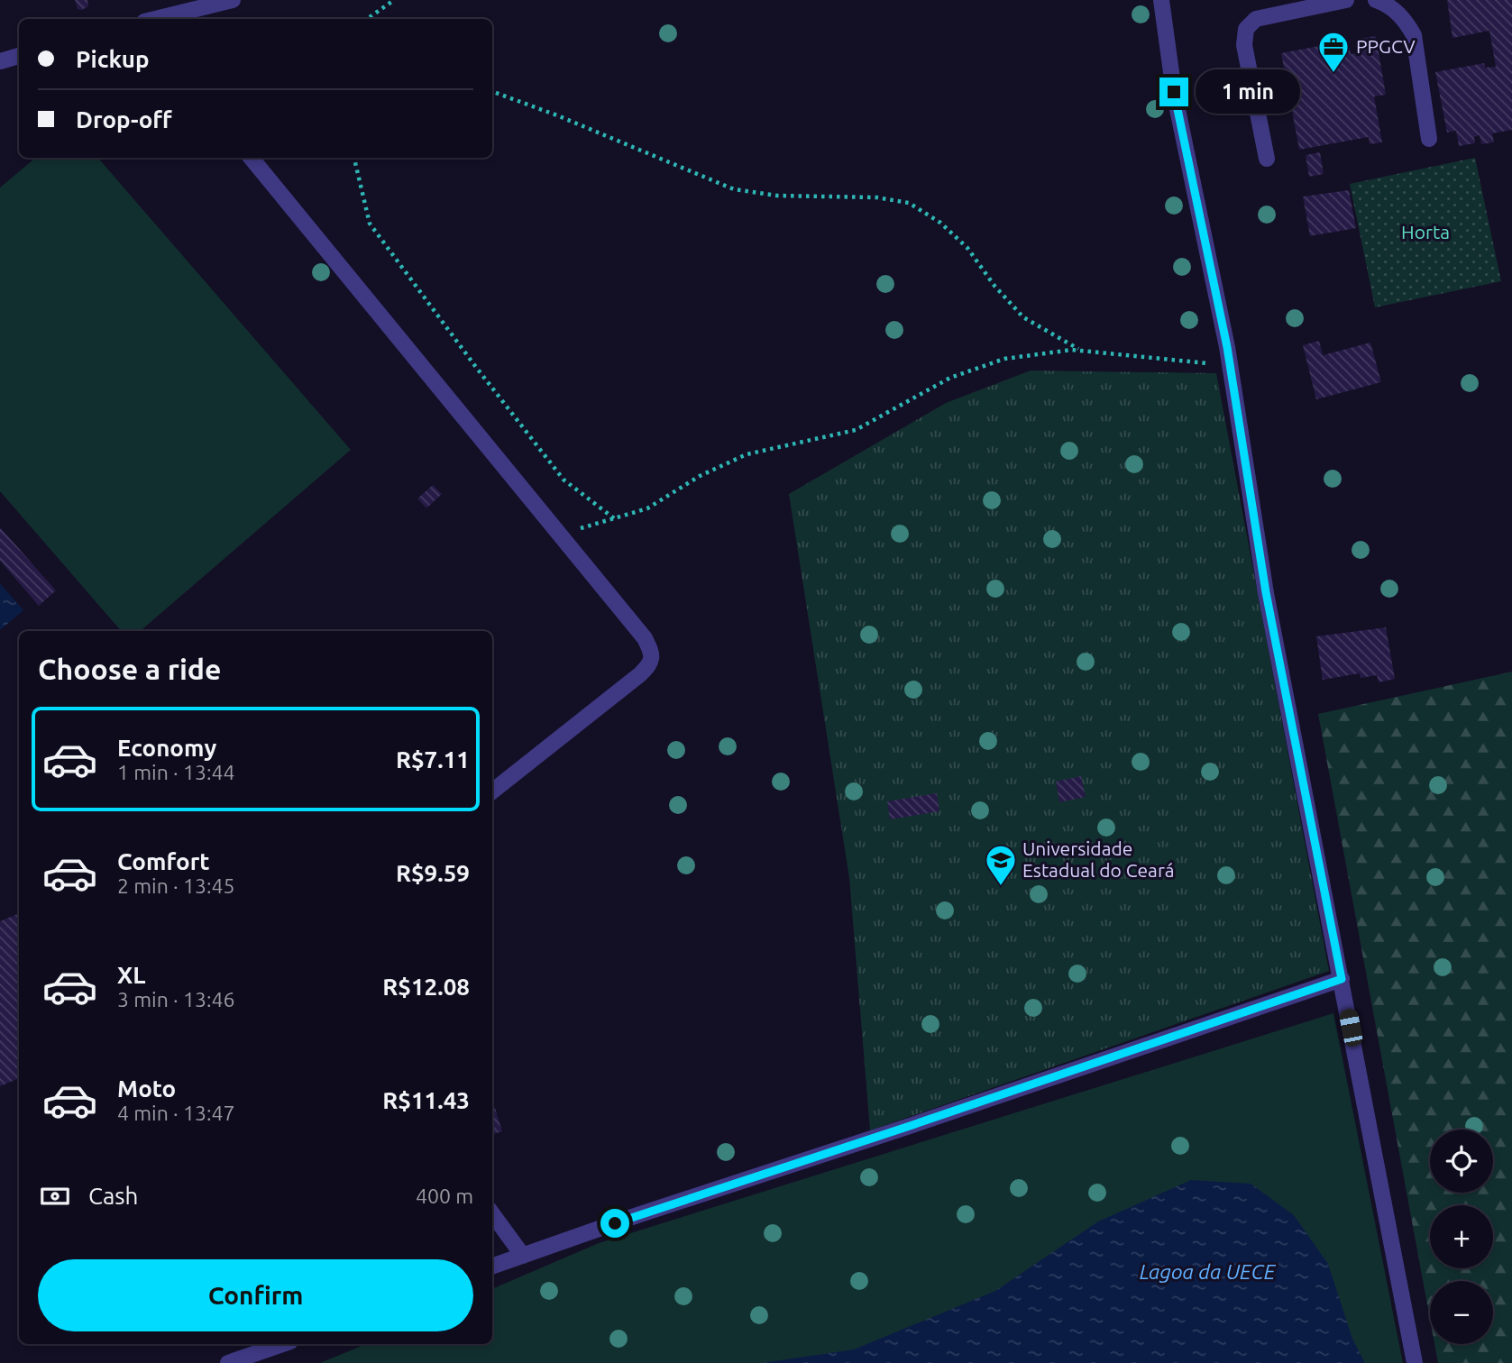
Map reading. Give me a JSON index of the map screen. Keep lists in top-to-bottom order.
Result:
{
  "water": ["Lagoa da UECE"],
  "parks": ["Horta"],
  "places": {
    "office": ["PPGCV"],
    "school or university": ["Universidade Estadual do Ceará"]
  },
  "page": {
    "banner": ["Pickup", "Drop-off"],
    "bubble": "1 min",
    "heading": "Choose a ride",
    "list": [
      {
        "name": "Economy",
        "note": "1 min · 13:44",
        "value": "R$7.11"
      },
      {
        "name": "Comfort",
        "note": "2 min · 13:45",
        "value": "R$9.59"
      },
      {
        "name": "XL",
        "note": "3 min · 13:46",
        "value": "R$12.08"
      },
      {
        "name": "Moto",
        "note": "4 min · 13:47",
        "value": "R$11.43"
      }
    ],
    "map_buttons": ["+", "−"],
    "pay": ["Cash", "400 m"],
    "buttons": "Confirm"
  }
}
